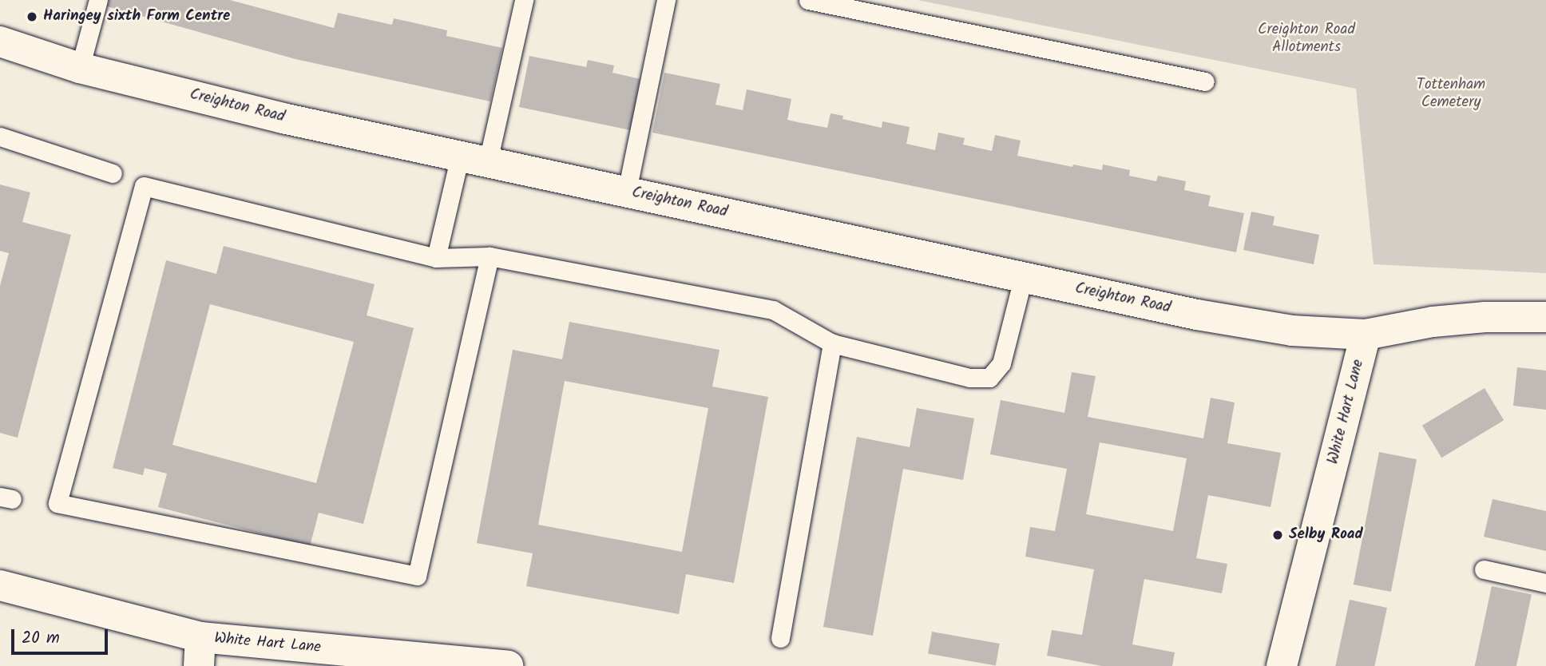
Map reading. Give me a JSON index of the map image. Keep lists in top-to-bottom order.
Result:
{
  "streets": {
    "street": ["Creighton Road", "White Hart Lane"]
  },
  "crossings": [
    ["Creighton Road", "White Hart Lane"]
  ],
  "parks": ["Creighton Road Allotments", "Tottenham Cemetery"],
  "places": ["Haringey sixth Form Centre", "Selby Road"],
  "scale_bar": "20 m"
}
